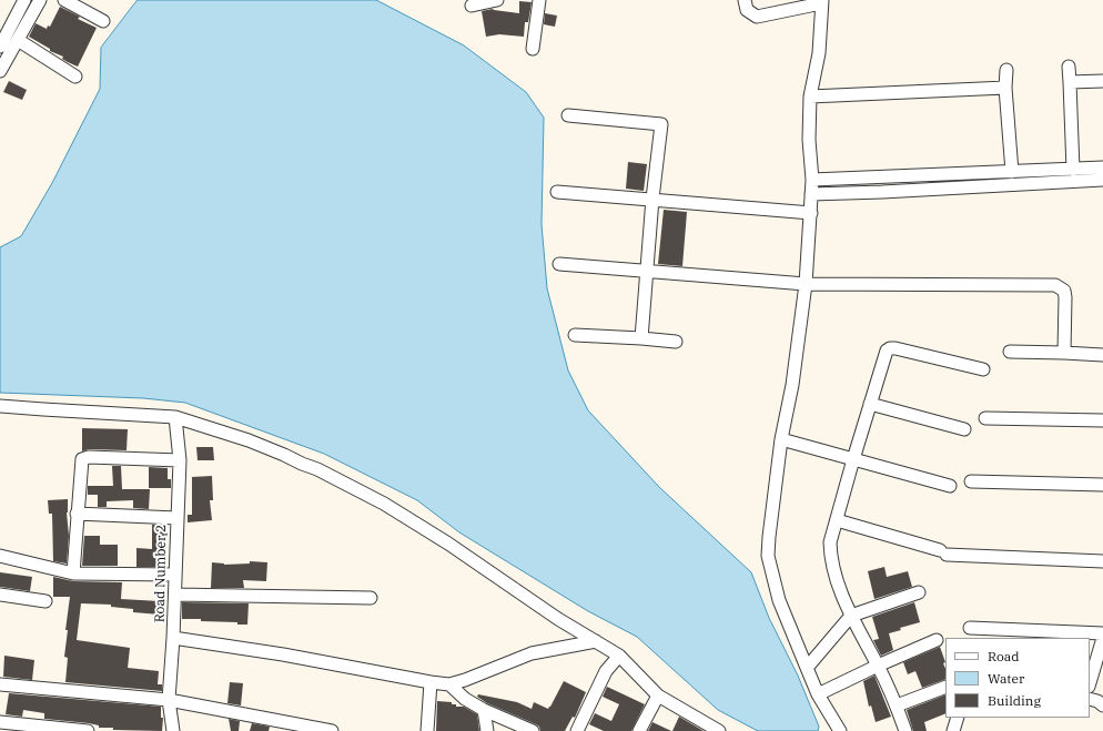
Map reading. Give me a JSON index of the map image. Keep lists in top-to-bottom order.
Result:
{
  "streets": {
    "street": ["Road Number 2"]
  },
  "legend": ["Road", "Water", "Building"]
}
